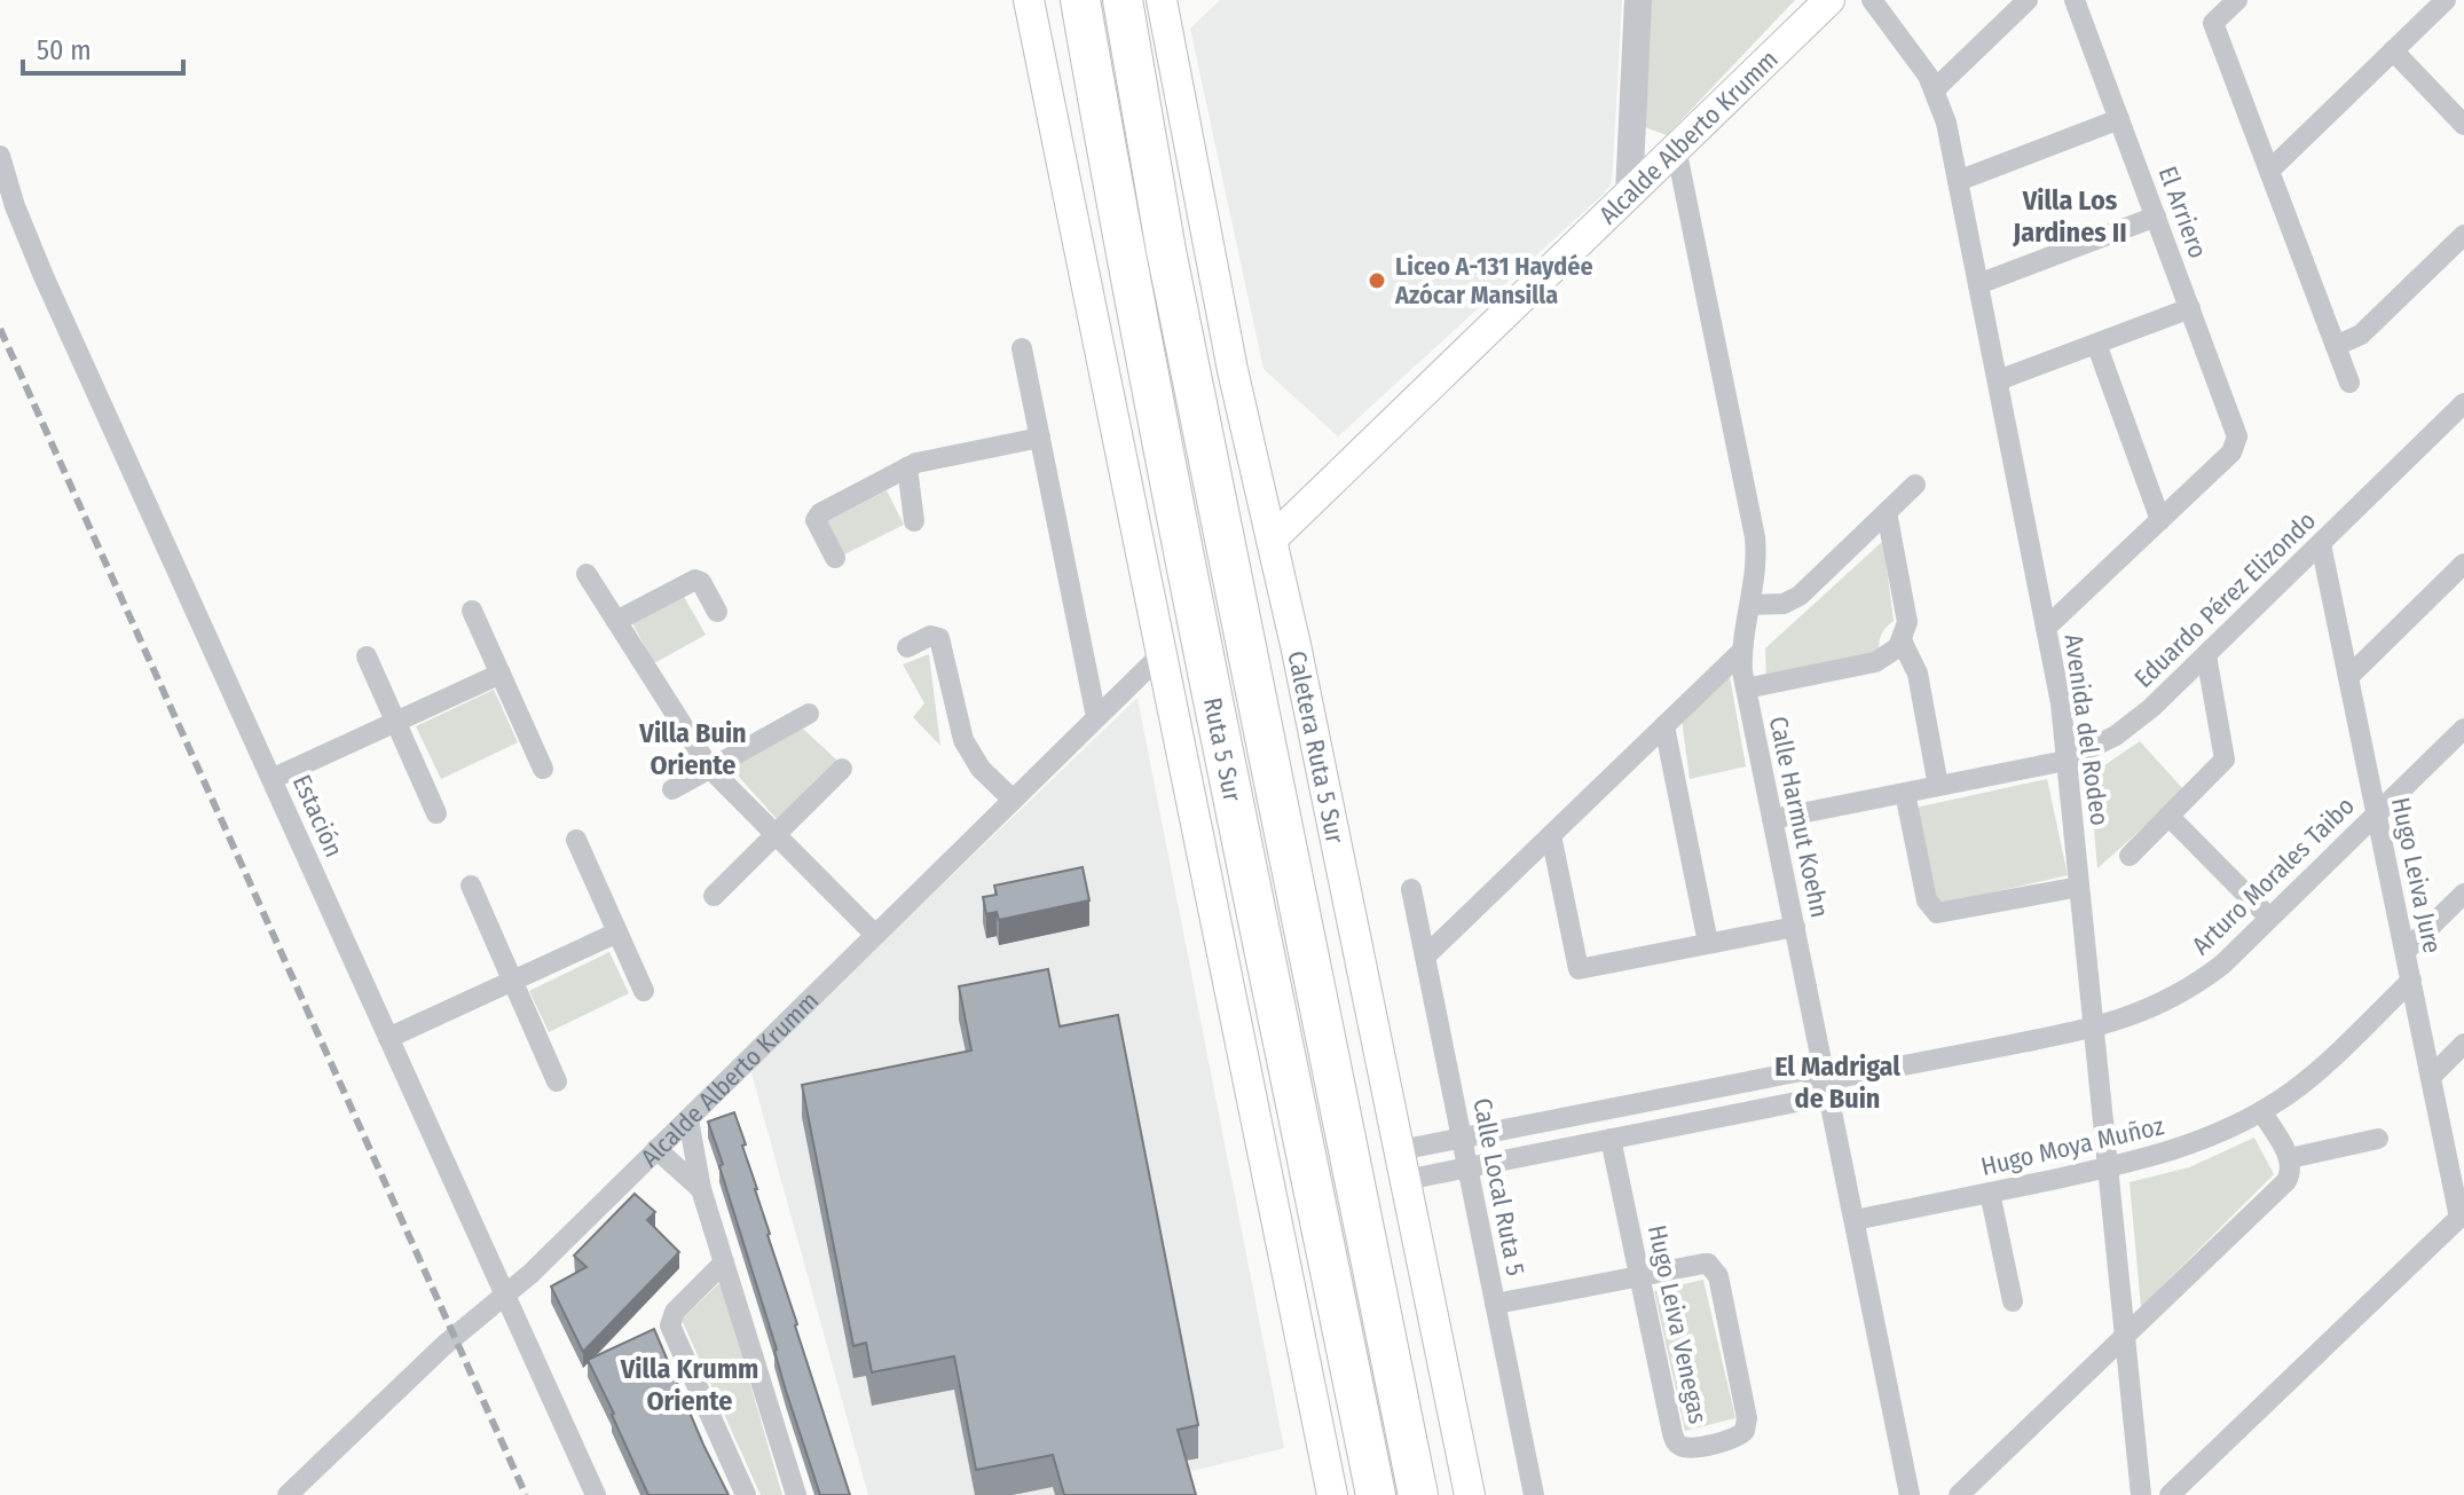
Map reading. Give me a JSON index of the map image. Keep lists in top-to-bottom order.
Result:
{
  "streets": {
    "highway": ["Ruta 5 Sur"],
    "main road": ["Alcalde Alberto Krumm", "Caletera Ruta 5 Sur"],
    "street": [
      "El Arriero",
      "Eduardo Pérez Elizondo",
      "Avenida del Rodeo",
      "Estación",
      "Calle Harmut Koehn",
      "Arturo Morales Taibo",
      "Hugo Leiva Jure",
      "Hugo Moya Muñoz",
      "Calle Local Ruta 5",
      "Hugo Leiva Venegas"
    ]
  },
  "crossings": [
    ["Alcalde Alberto Krumm", "Caletera Ruta 5 Sur"],
    ["Alcalde Alberto Krumm", "Estación"],
    ["Alcalde Alberto Krumm", "Calle Harmut Koehn"],
    ["Eduardo Pérez Elizondo", "Avenida del Rodeo"],
    ["Eduardo Pérez Elizondo", "Calle Harmut Koehn"],
    ["Eduardo Pérez Elizondo", "Hugo Leiva Jure"],
    ["Avenida del Rodeo", "Arturo Morales Taibo"],
    ["Avenida del Rodeo", "Hugo Moya Muñoz"],
    ["Caletera Ruta 5 Sur", "Arturo Morales Taibo"],
    ["Calle Harmut Koehn", "Arturo Morales Taibo"],
    ["Calle Harmut Koehn", "Hugo Moya Muñoz"],
    ["Arturo Morales Taibo", "Hugo Leiva Jure"],
    ["Arturo Morales Taibo", "Calle Local Ruta 5"],
    ["Arturo Morales Taibo", "Hugo Leiva Venegas"],
    ["Hugo Leiva Jure", "Hugo Moya Muñoz"]
  ],
  "districts": [
    "Villa Los Jardines II",
    "Villa Buin Oriente",
    "El Madrigal de Buin",
    "Villa Krumm Oriente"
  ],
  "places": ["Liceo A-131 Haydée Azócar Mansilla"],
  "scale_bar": "50 m"
}
